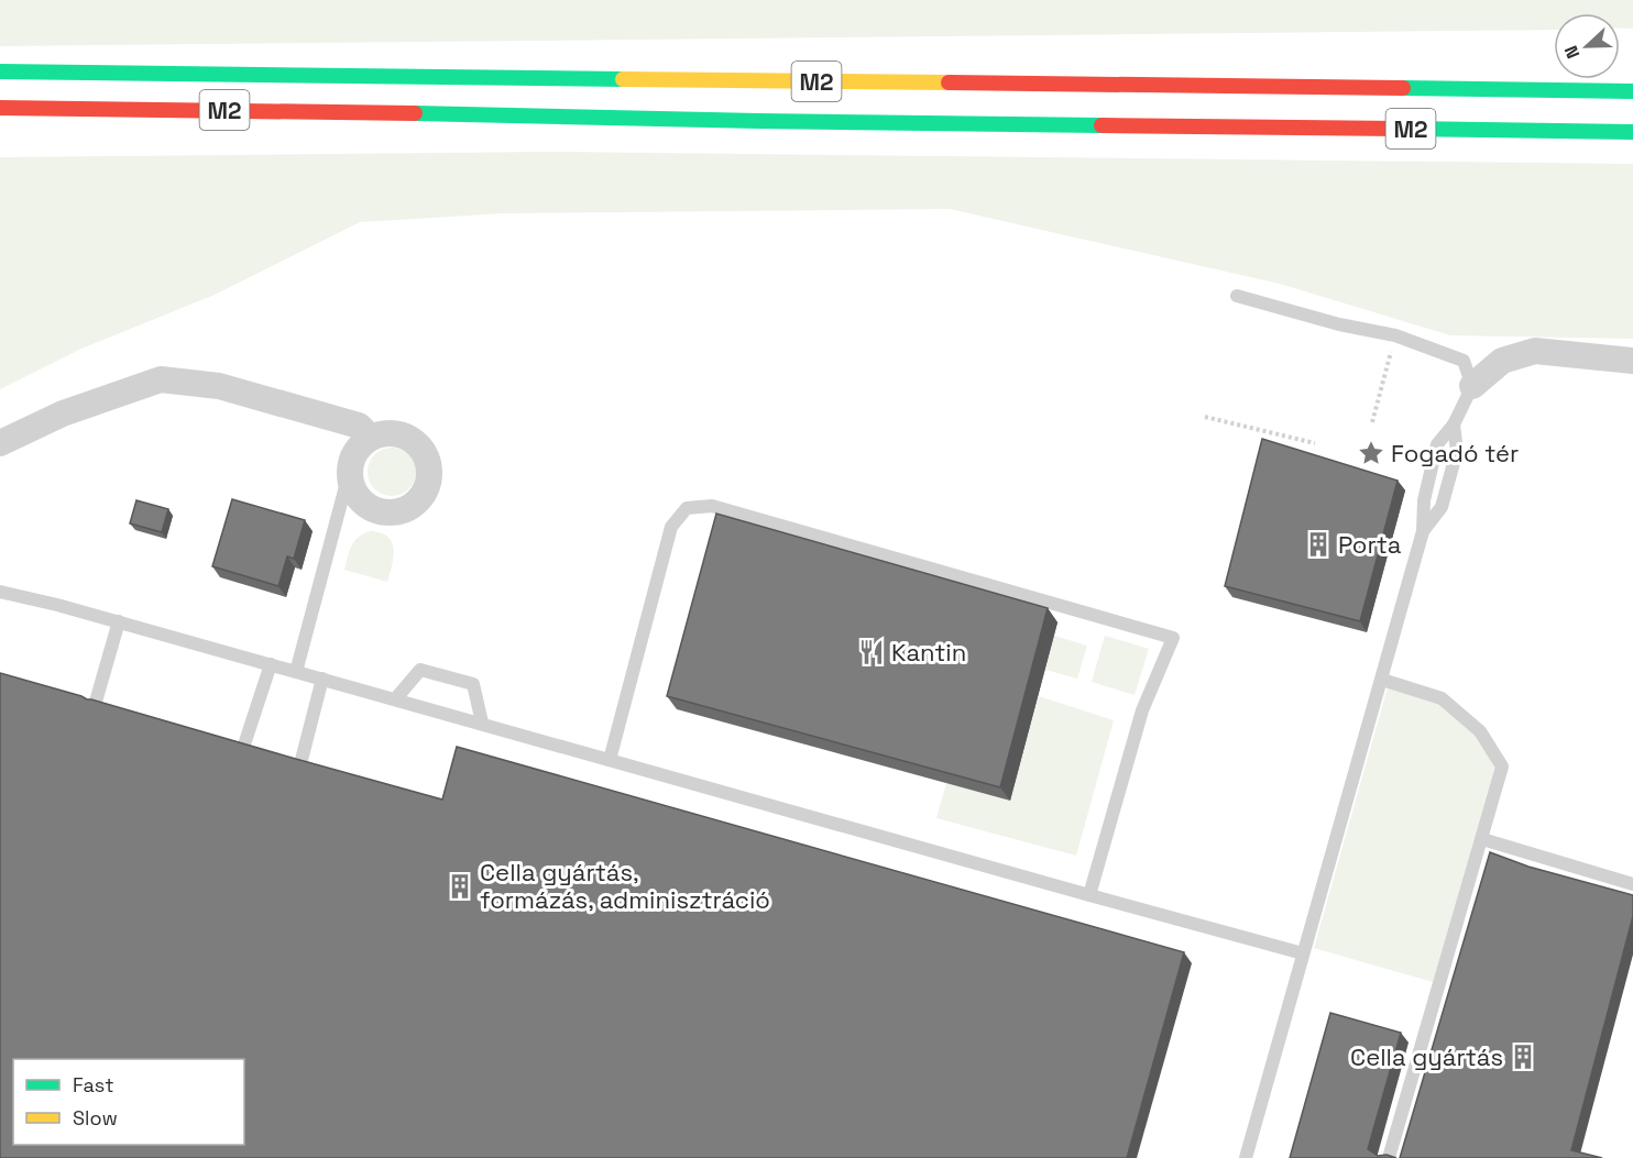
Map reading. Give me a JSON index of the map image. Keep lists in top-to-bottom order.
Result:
{
  "streets": {
    "highway": ["M2"]
  },
  "places": {
    "place": ["Fogadó tér"],
    "building": ["Porta", "Cella gyártás, formázás, adminisztráció", "Cella gyártás"],
    "restaurant": ["Kantin"]
  },
  "legend": ["Fast", "Slow"],
  "north": "left"
}
